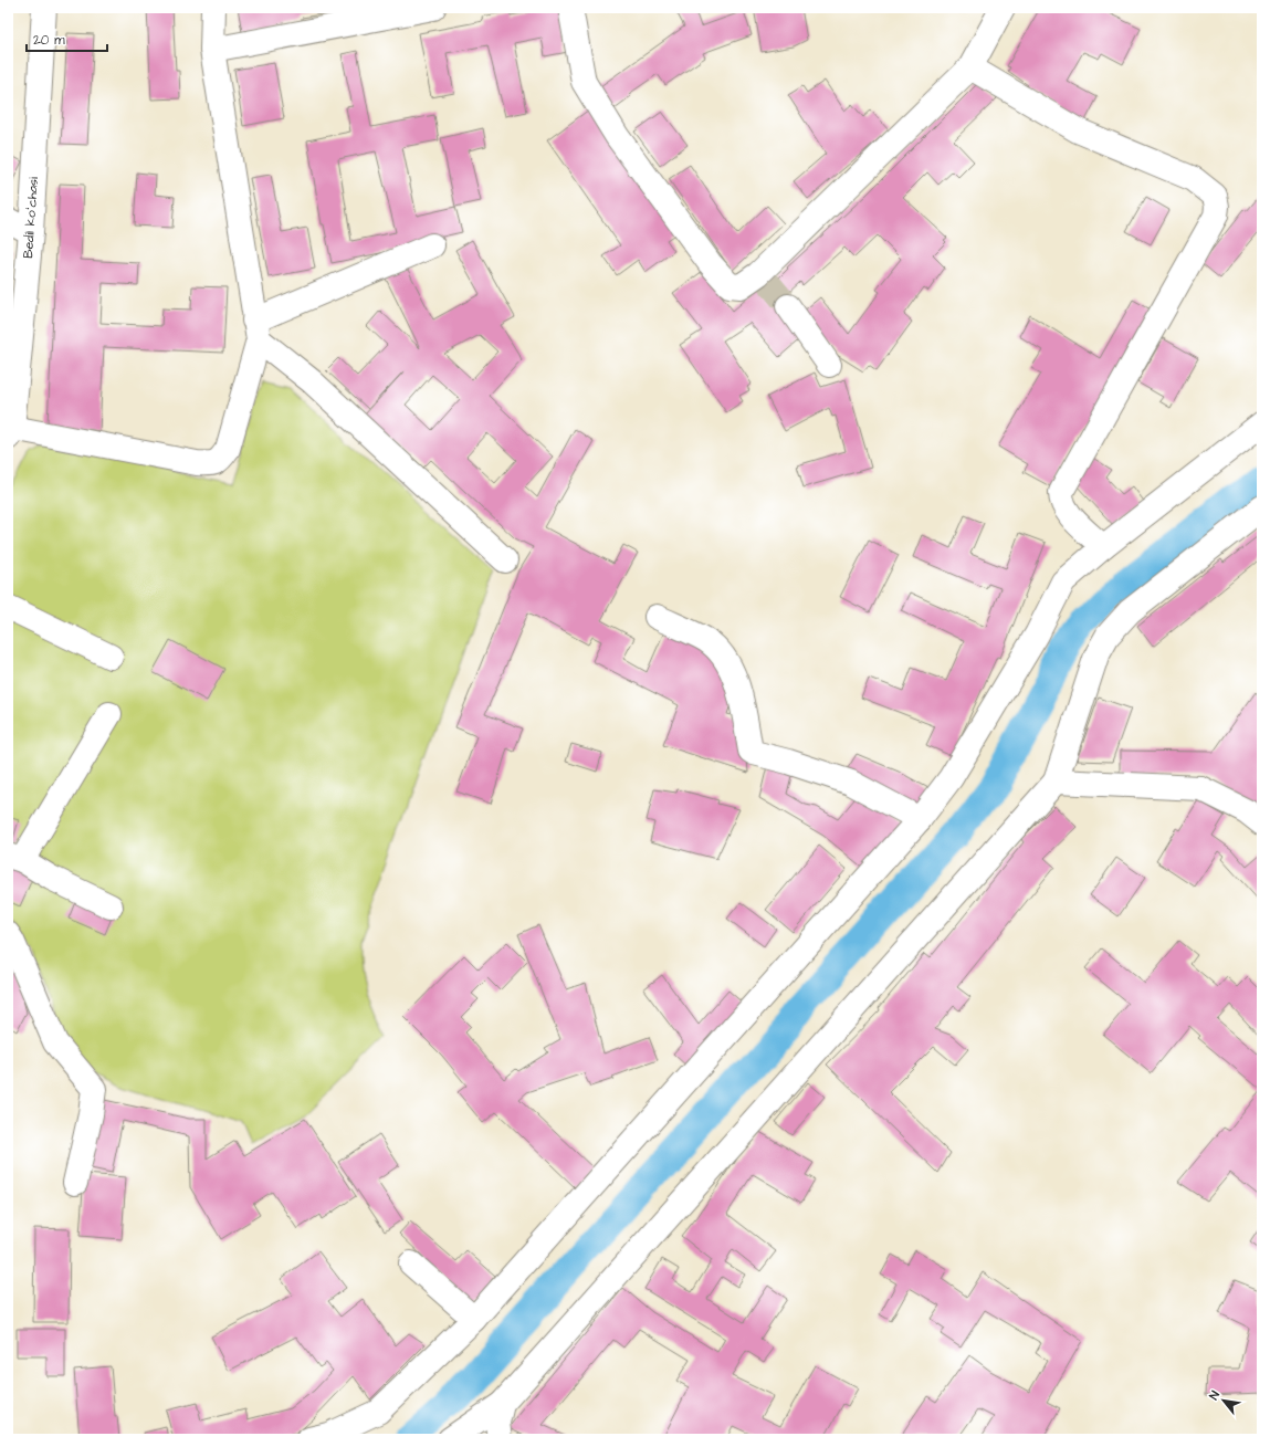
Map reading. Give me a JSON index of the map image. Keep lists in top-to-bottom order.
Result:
{
  "streets": {
    "street": ["Bedil koʻchasi"]
  },
  "scale_bar": "20 m",
  "north": "top left"
}
